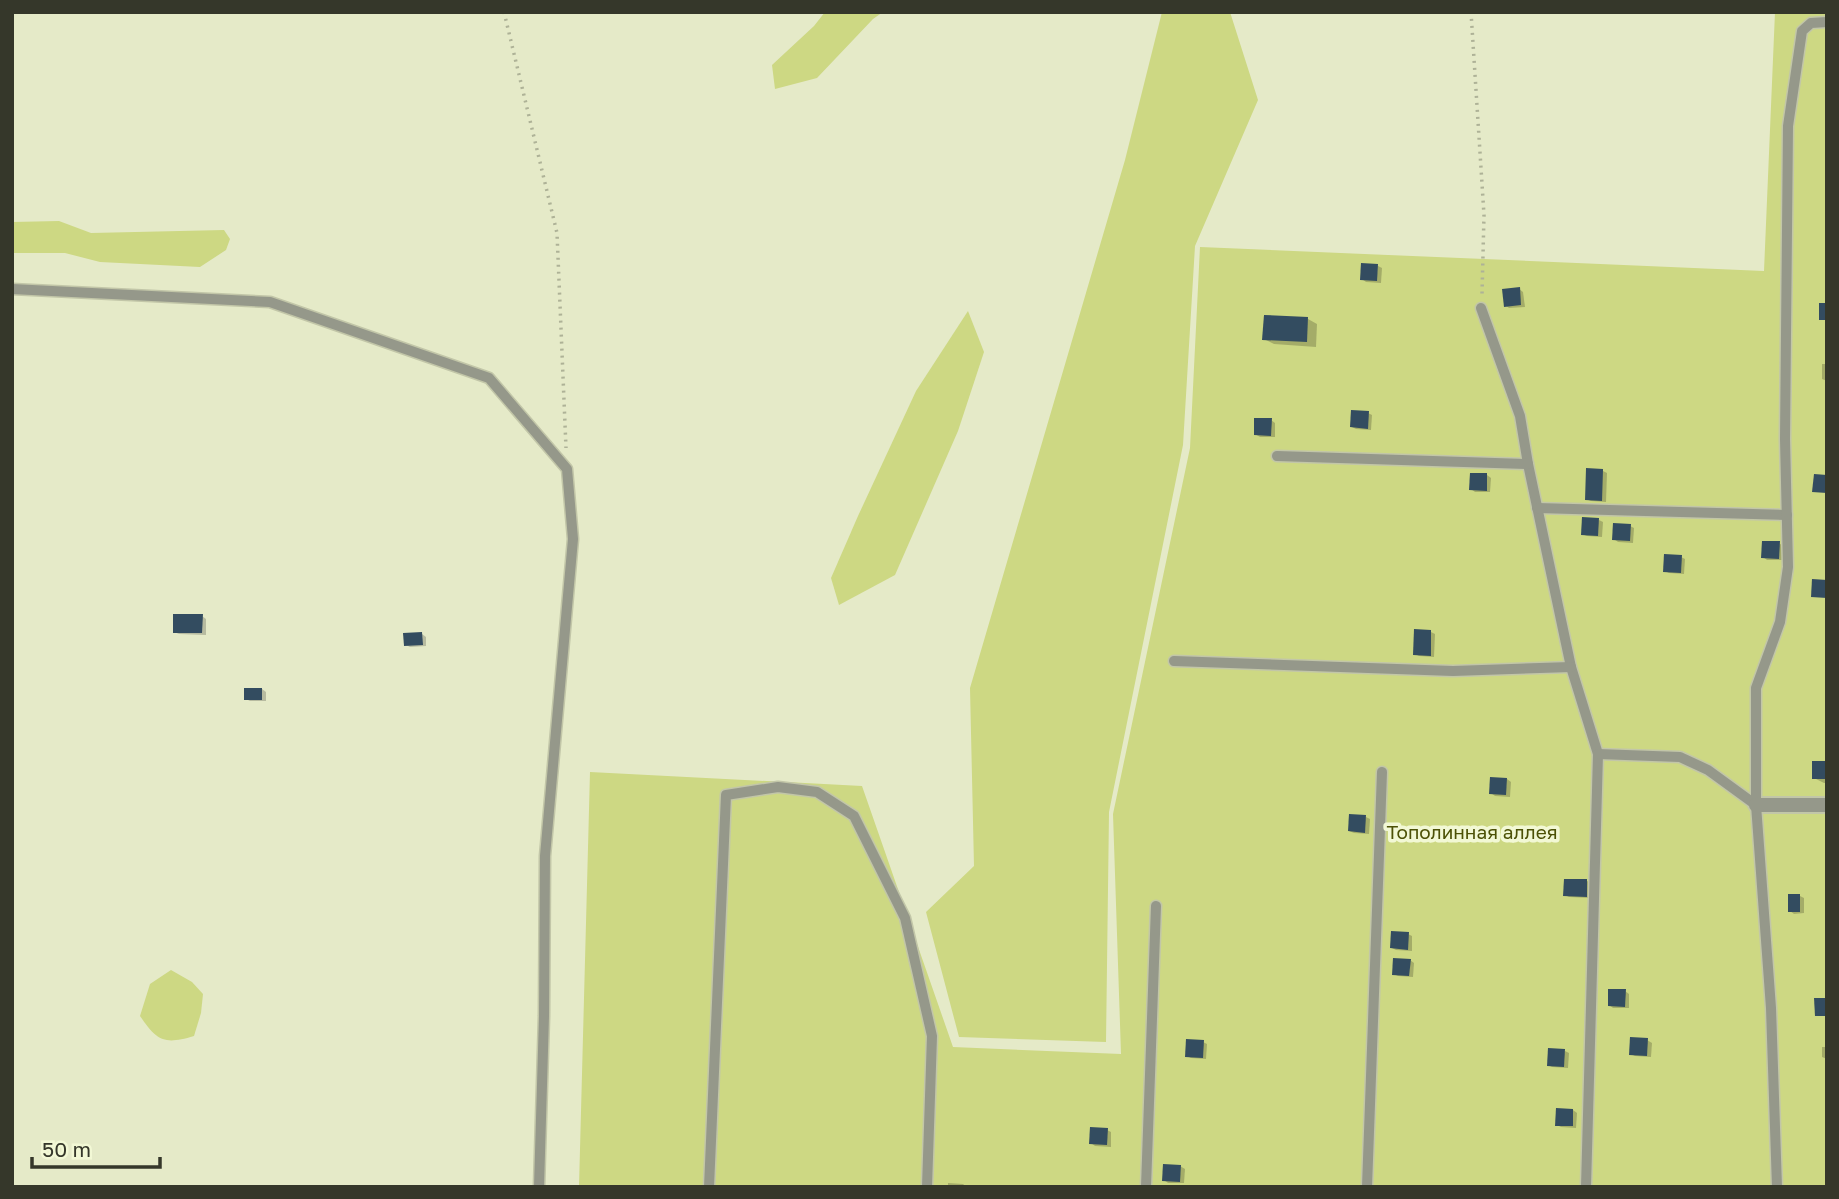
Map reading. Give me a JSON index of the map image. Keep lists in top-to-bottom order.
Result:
{
  "parks": ["Тополинная аллея"],
  "scale_bar": "50 m"
}
